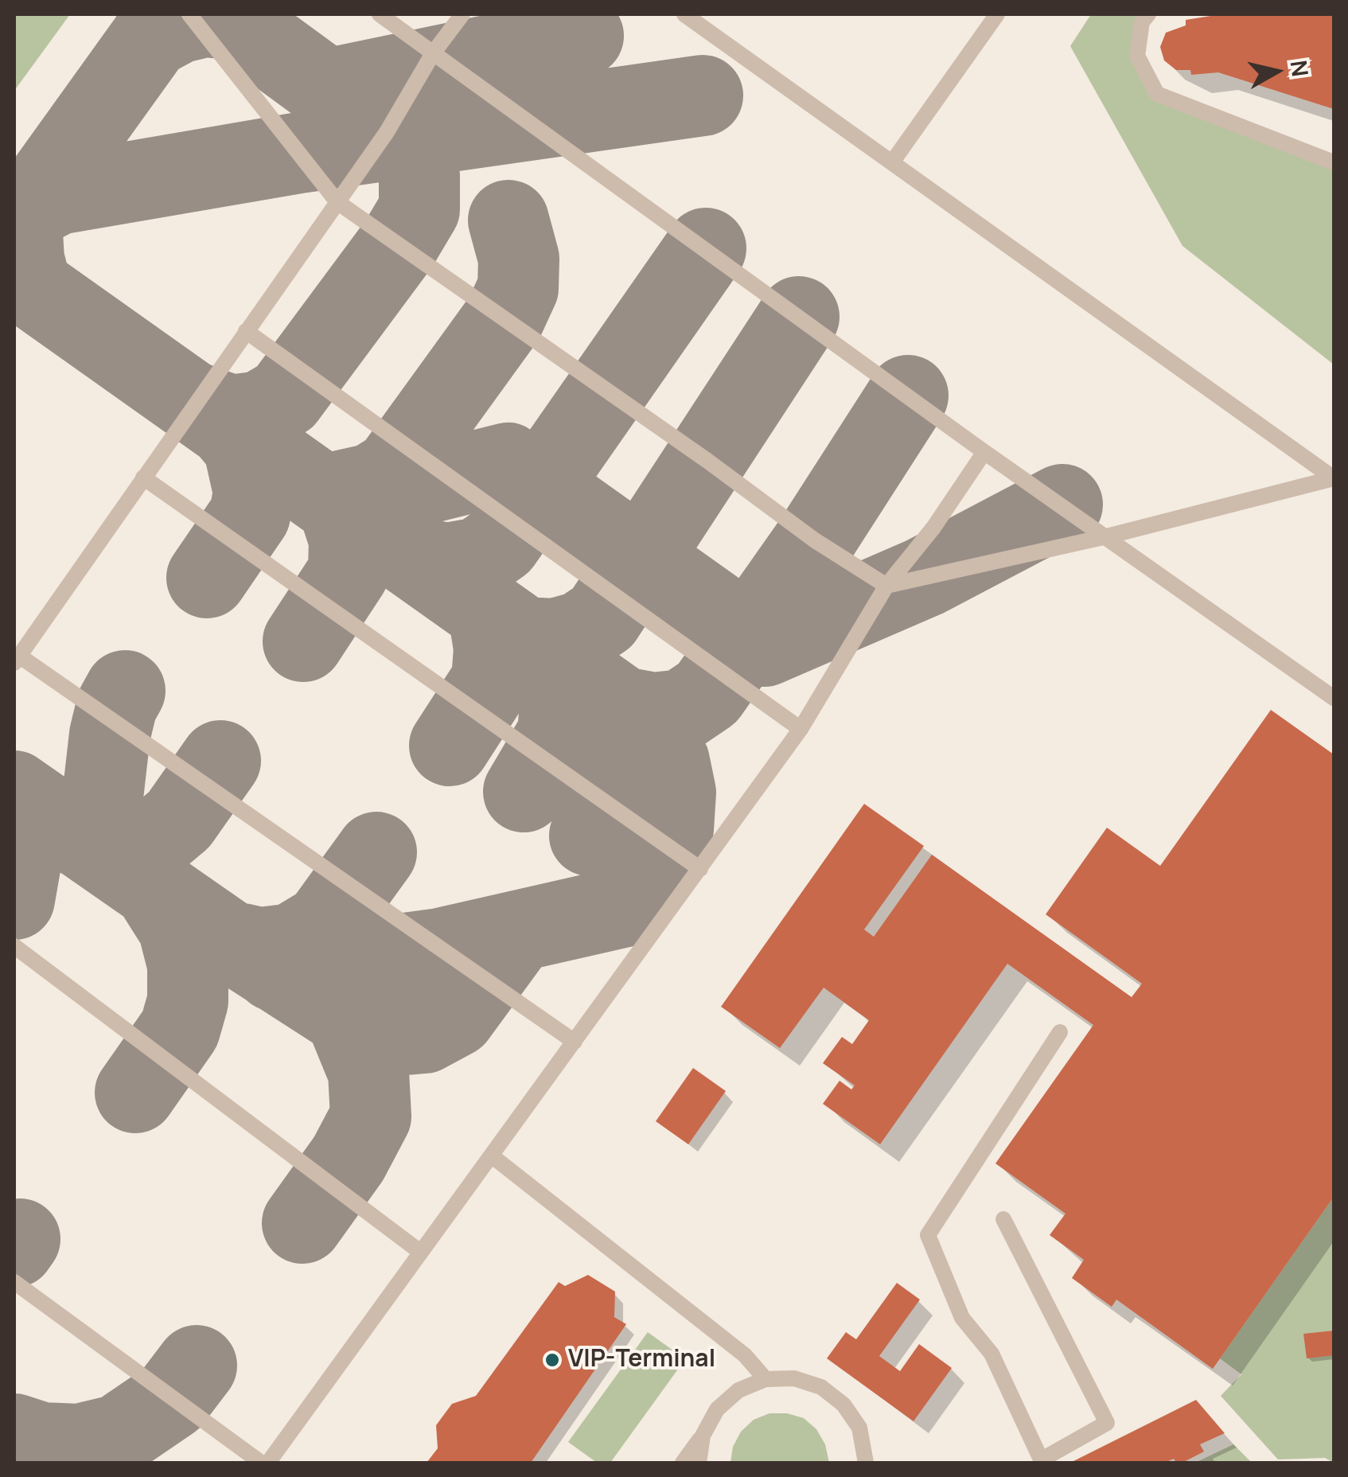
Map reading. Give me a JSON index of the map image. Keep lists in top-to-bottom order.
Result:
{
  "places": ["VIP-Terminal"],
  "north": "right"
}
